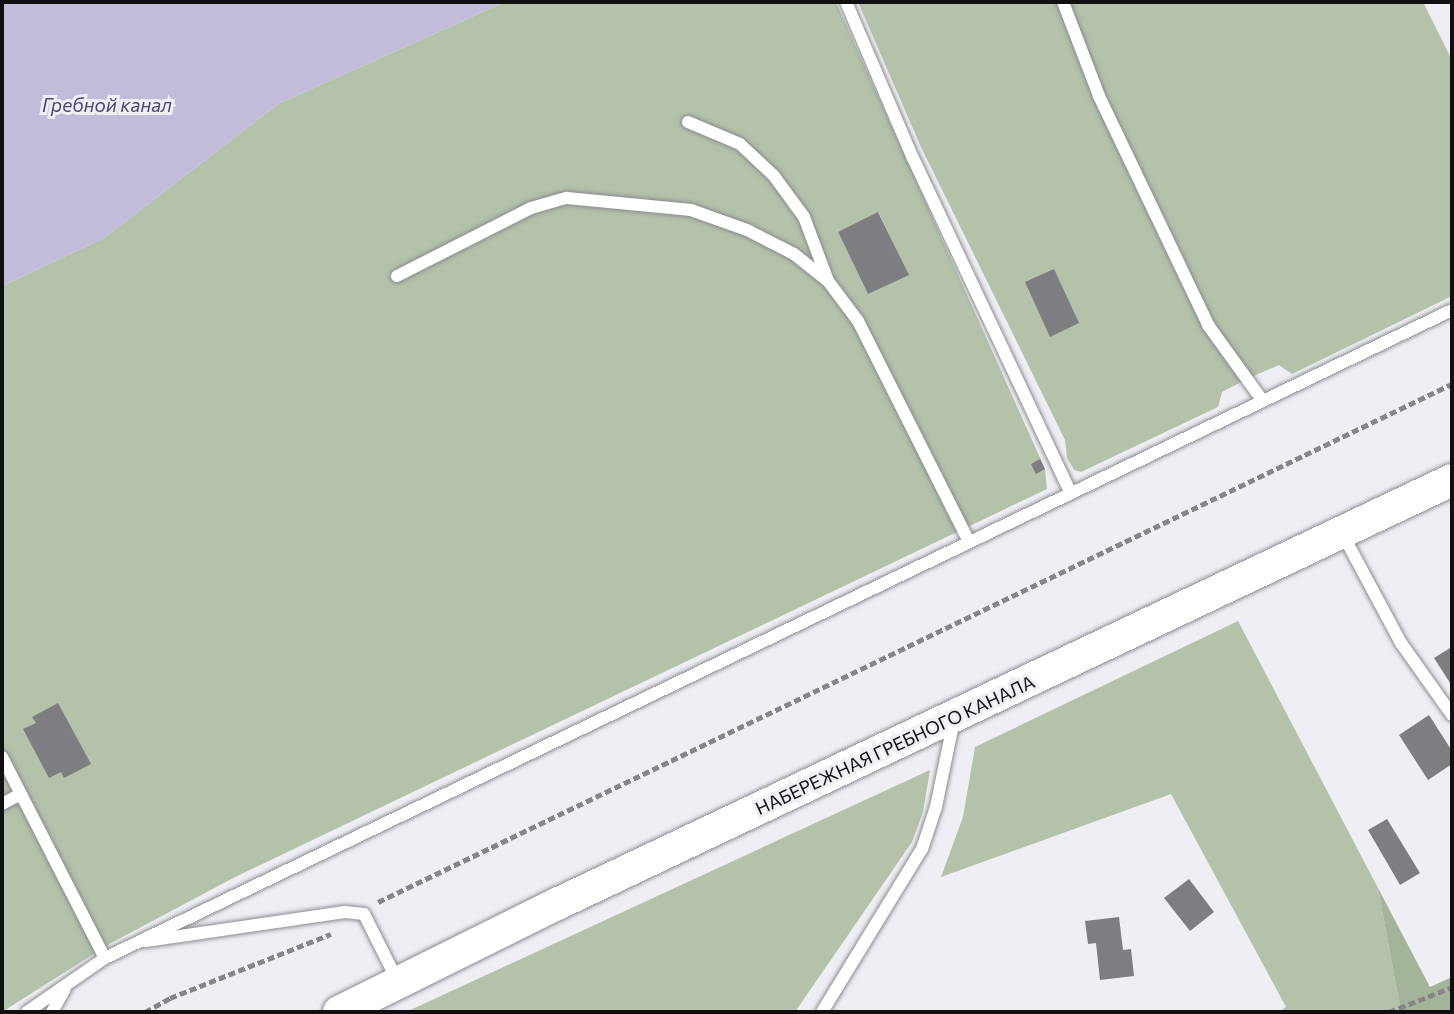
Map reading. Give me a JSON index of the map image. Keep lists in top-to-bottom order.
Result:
{
  "streets": {
    "street": ["НАБЕРЕЖНАЯ ГРЕБНОГО КАНАЛА"]
  },
  "water": ["Гребной канал"]
}
